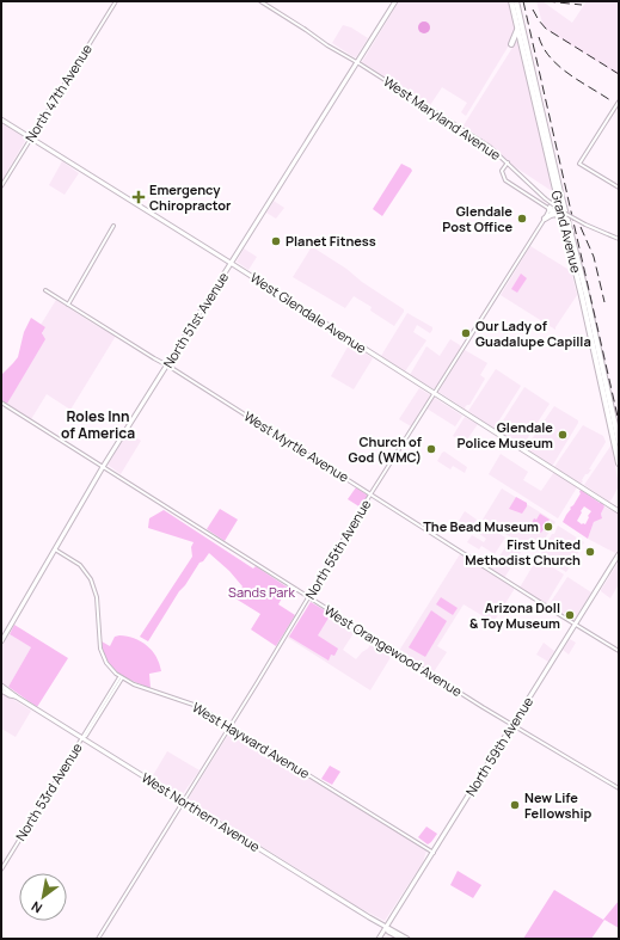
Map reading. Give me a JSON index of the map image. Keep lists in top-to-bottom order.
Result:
{
  "streets": {
    "highway": ["Grand Avenue"],
    "main road": [
      "West Glendale Avenue",
      "North 51st Avenue",
      "North 59th Avenue",
      "West Northern Avenue"
    ],
    "street": [
      "North 47th Avenue",
      "West Maryland Avenue",
      "West Myrtle Avenue",
      "North 55th Avenue",
      "West Orangewood Avenue",
      "West Hayward Avenue",
      "North 53rd Avenue"
    ]
  },
  "crossings": [
    ["North 47th Avenue", "West Glendale Avenue"],
    ["West Maryland Avenue", "North 51st Avenue"],
    ["West Glendale Avenue", "North 51st Avenue"],
    ["West Glendale Avenue", "North 55th Avenue"],
    ["North 51st Avenue", "West Myrtle Avenue"],
    ["North 51st Avenue", "West Orangewood Avenue"],
    ["North 51st Avenue", "West Hayward Avenue"],
    ["West Myrtle Avenue", "North 55th Avenue"],
    ["West Myrtle Avenue", "North 59th Avenue"],
    ["North 55th Avenue", "West Orangewood Avenue"],
    ["North 55th Avenue", "West Hayward Avenue"],
    ["North 55th Avenue", "West Northern Avenue"],
    ["West Orangewood Avenue", "North 59th Avenue"],
    ["West Hayward Avenue", "North 59th Avenue"],
    ["West Hayward Avenue", "North 53rd Avenue"],
    ["North 59th Avenue", "West Northern Avenue"],
    ["North 53rd Avenue", "West Northern Avenue"]
  ],
  "districts": ["Roles Inn of America"],
  "parks": ["Sands Park"],
  "places": {
    "health": ["Emergency Chiropractor"],
    "other": [
      "Glendale Post Office",
      "Planet Fitness",
      "Our Lady of Guadalupe Capilla",
      "Glendale Police Museum",
      "Church of God (WMC)",
      "The Bead Museum",
      "First United Methodist Church",
      "Arizona Doll & Toy Museum",
      "New Life Fellowship"
    ]
  },
  "north": "bottom left"
}
